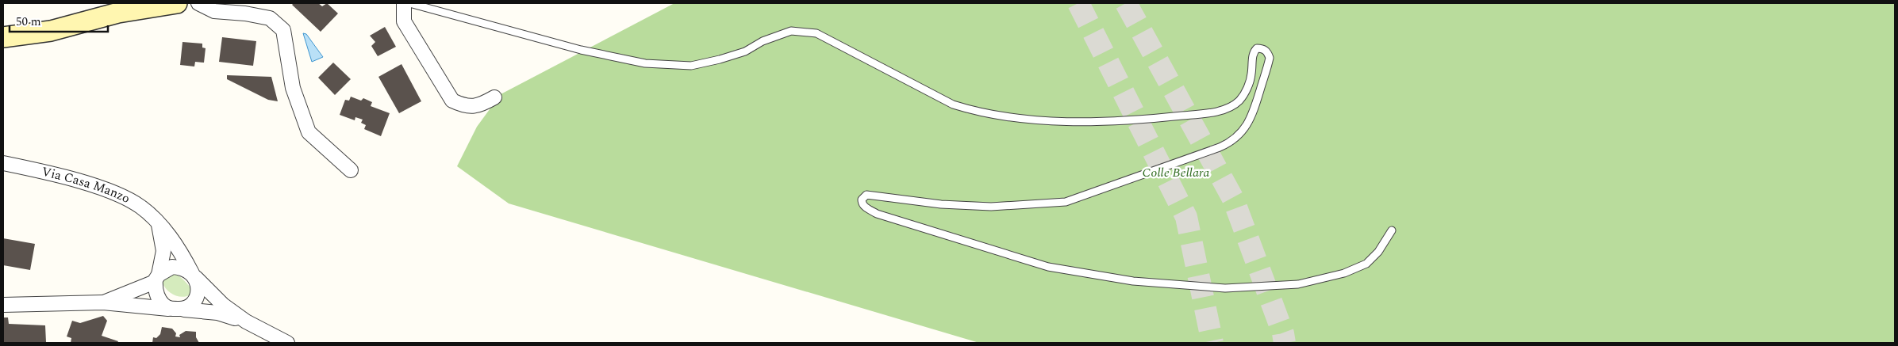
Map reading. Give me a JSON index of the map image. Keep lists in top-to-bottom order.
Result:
{
  "streets": {
    "street": ["Via Casa Manzo"]
  },
  "parks": ["Colle Bellara"],
  "scale_bar": "50 m"
}
